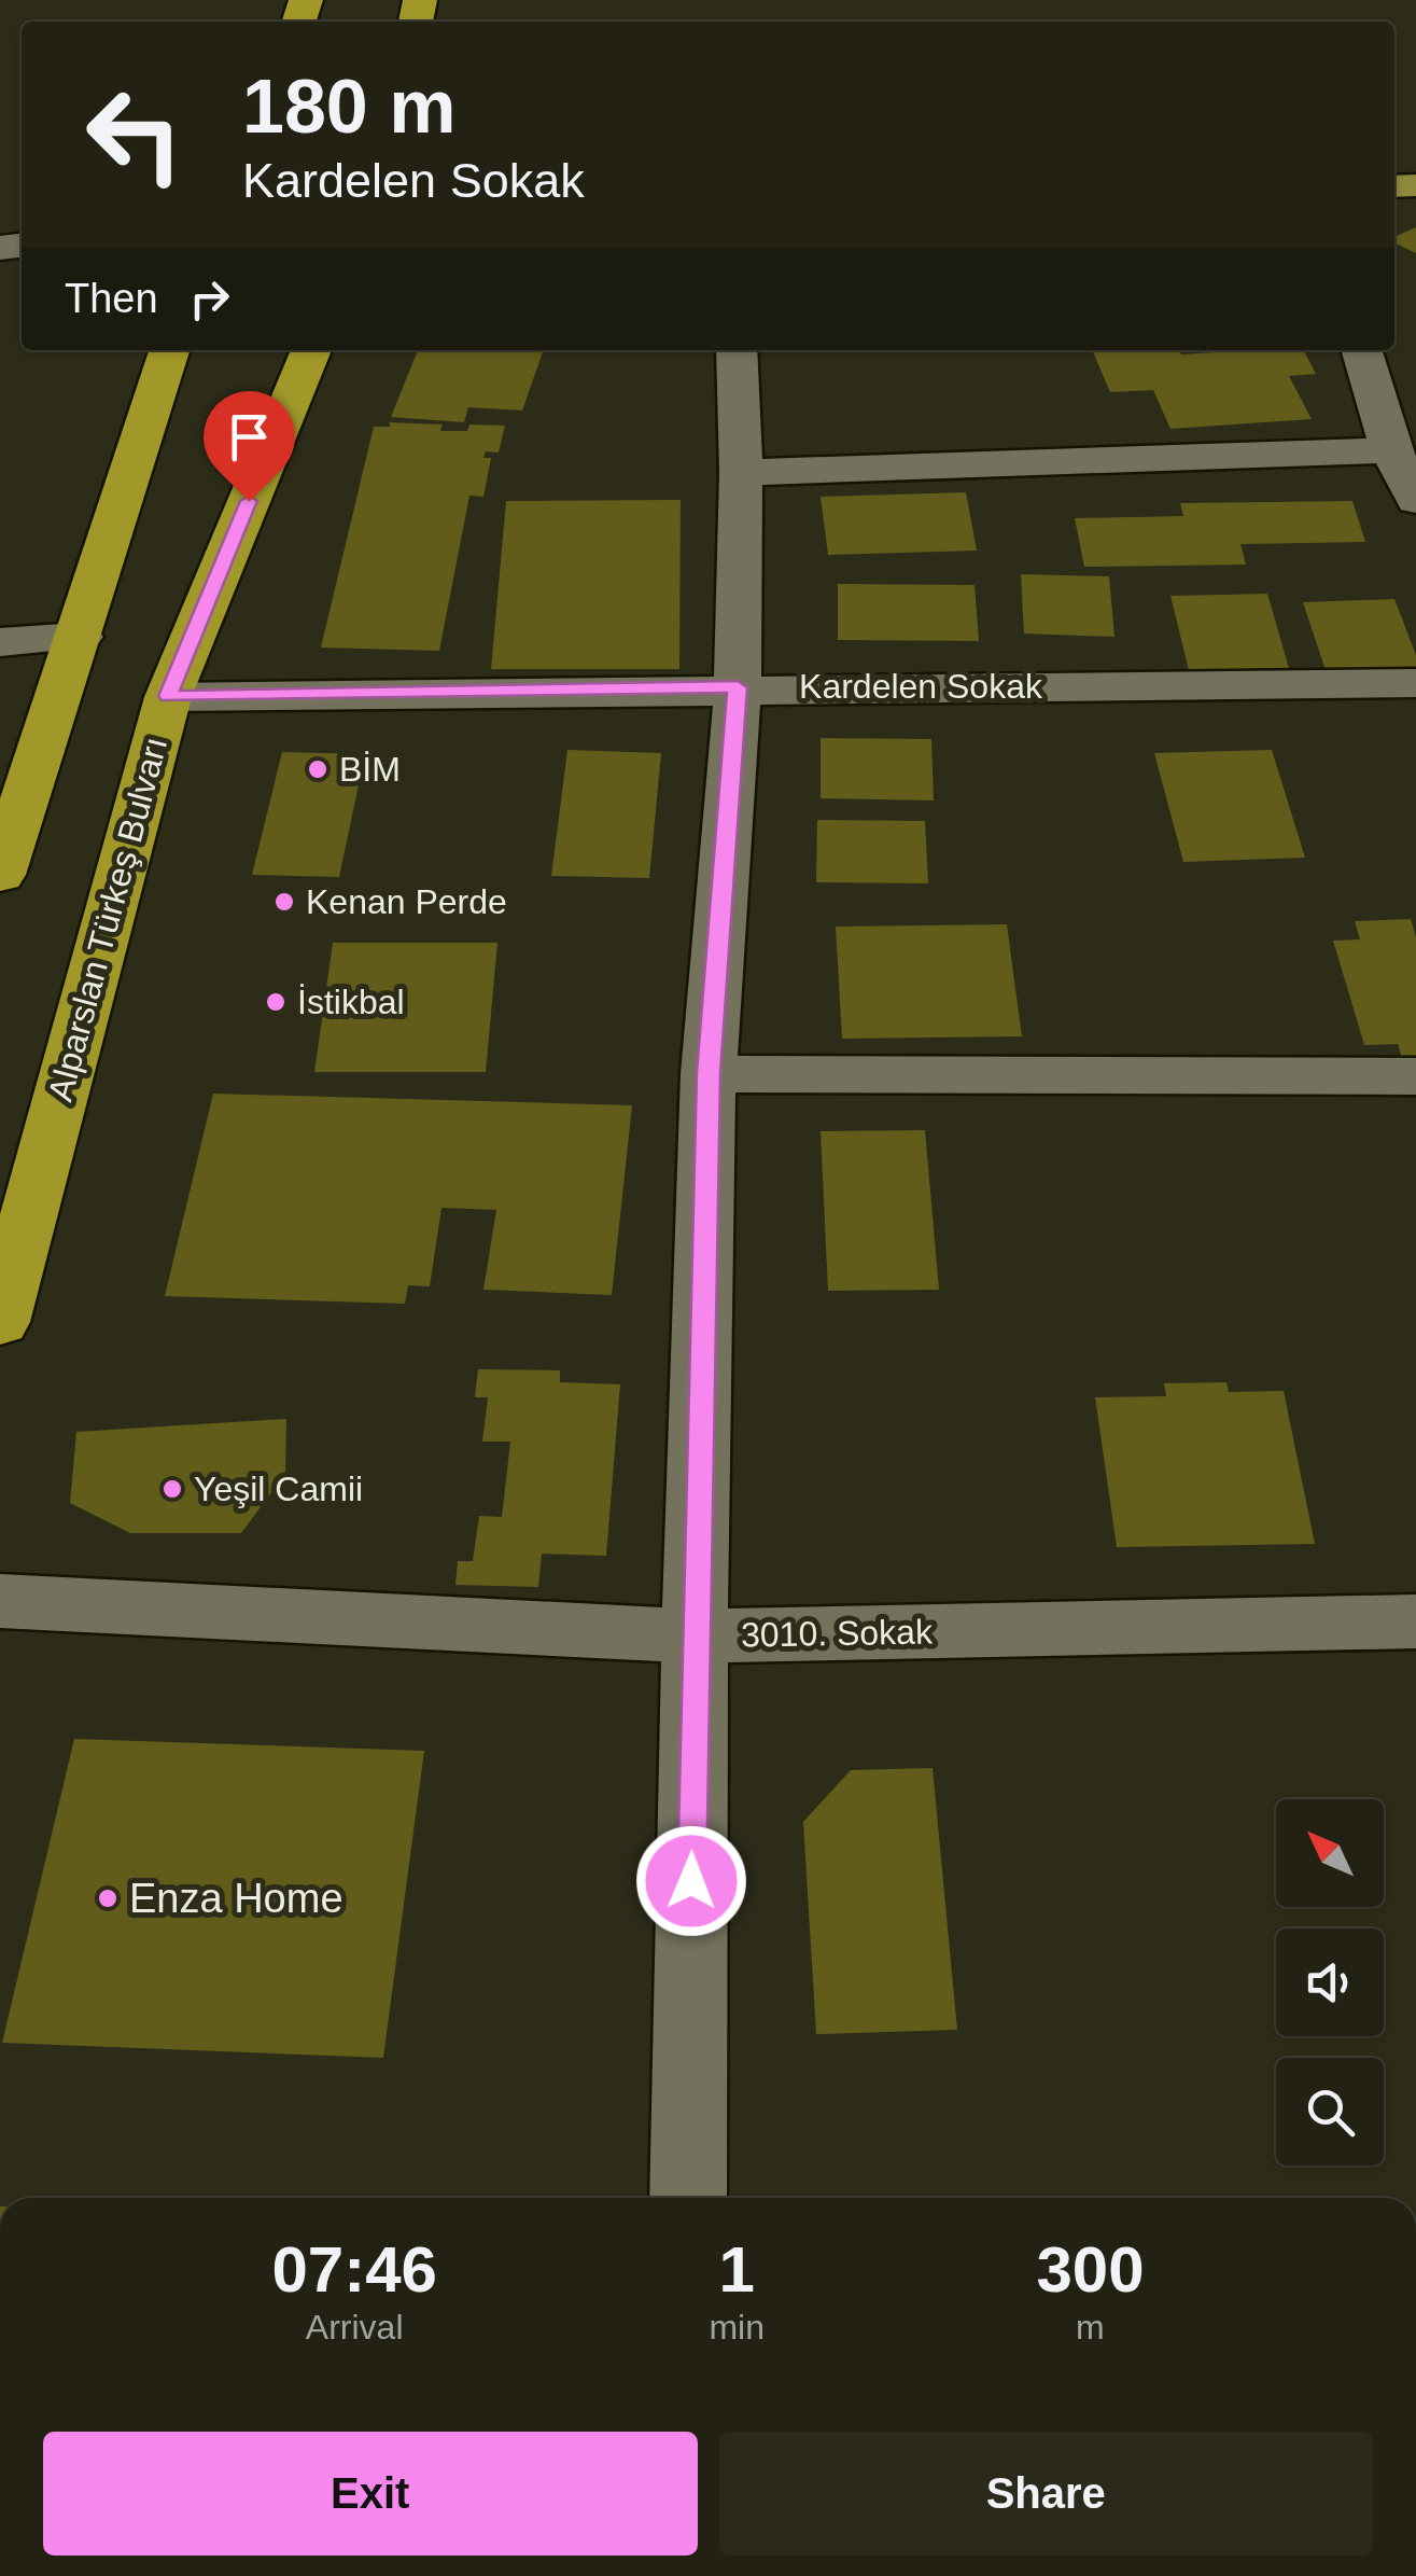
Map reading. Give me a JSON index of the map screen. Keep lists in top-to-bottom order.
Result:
{
  "streets": {
    "highway": ["Alparslan Türkeş Bulvarı"],
    "street": ["Kardelen Sokak", "3010. Sokak"]
  },
  "crossings": [
    ["Kardelen Sokak", "Alparslan Türkeş Bulvarı"]
  ],
  "places": [
    "BİM",
    "Kenan Perde",
    "İstikbal",
    "Yeşil Camii",
    "Enza Home"
  ],
  "north": "top left",
  "page": {
    "turn": ["180 m", "Kardelen Sokak"],
    "then": "Then",
    "eta": [
      "07:46",
      "Arrival",
      "1",
      "min",
      "300",
      "m"
    ],
    "buttons": ["Exit", "Share"]
  }
}
